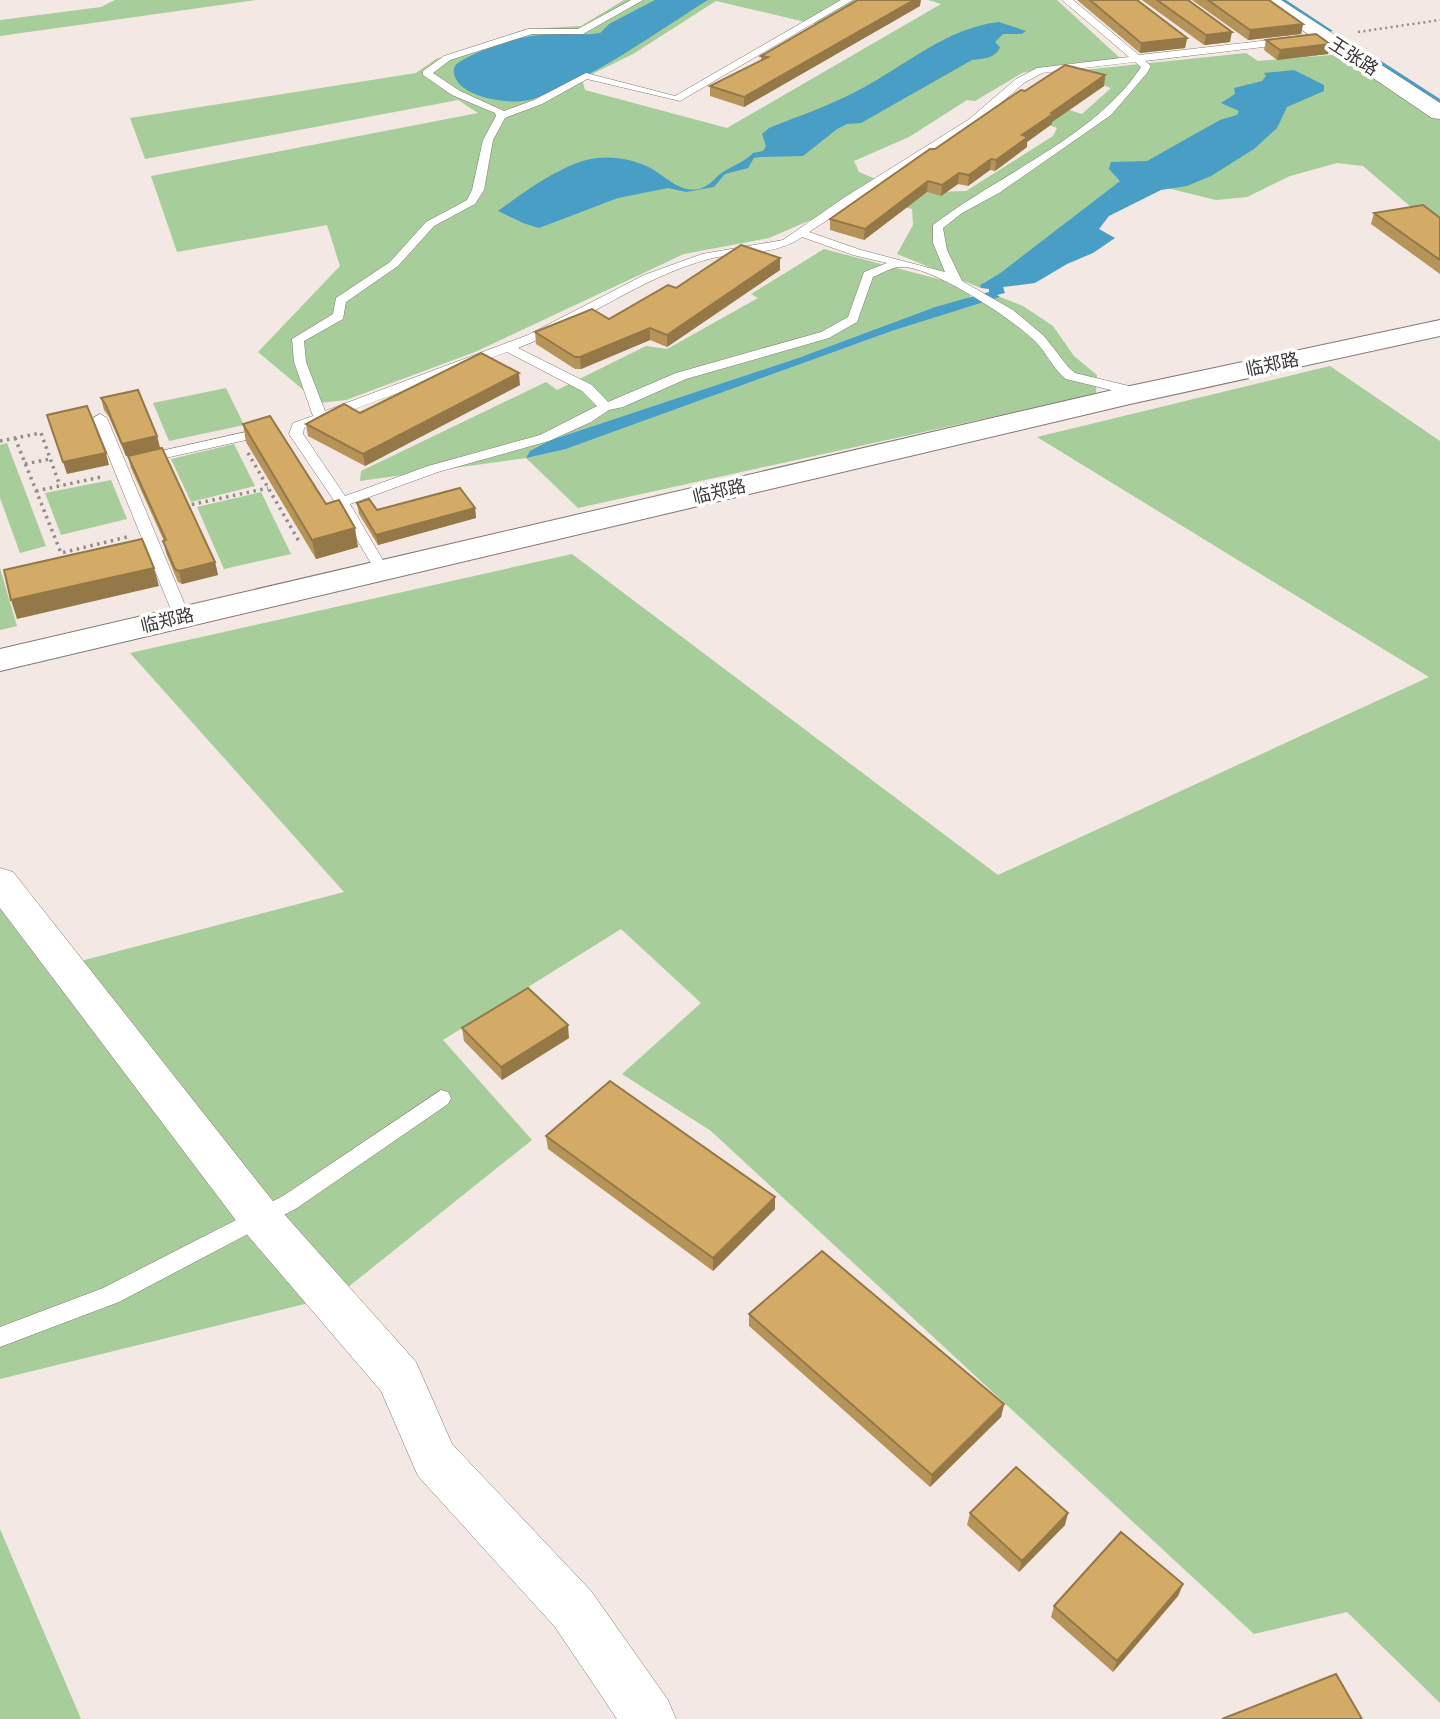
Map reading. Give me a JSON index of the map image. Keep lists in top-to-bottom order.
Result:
{
  "streets": {
    "main road": ["临郑路"],
    "street": ["王张路"]
  }
}
